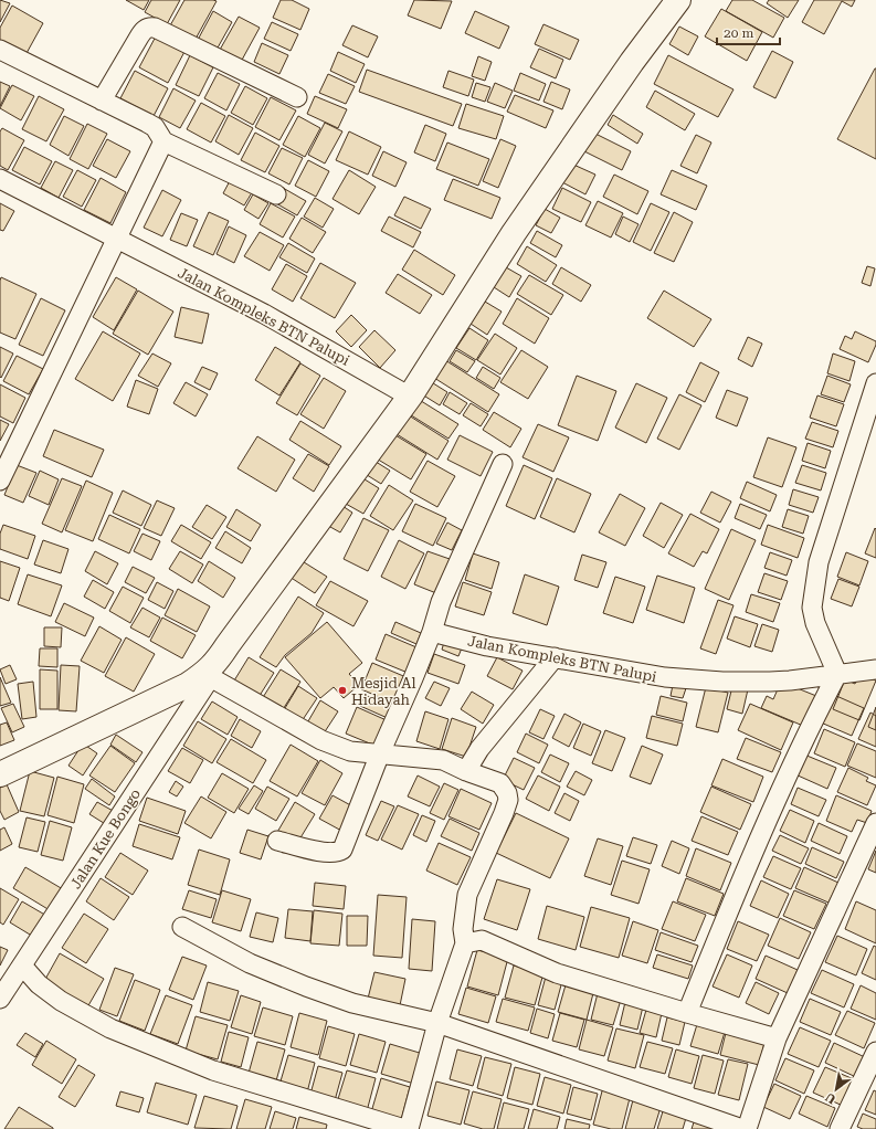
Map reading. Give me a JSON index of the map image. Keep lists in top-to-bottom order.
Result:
{
  "streets": {
    "street": ["Jalan Kompleks BTN Palupi", "Jalan Kue Bongo"]
  },
  "places": ["Mesjid Al Hidayah"],
  "scale_bar": "20 m",
  "north": "bottom left"
}
